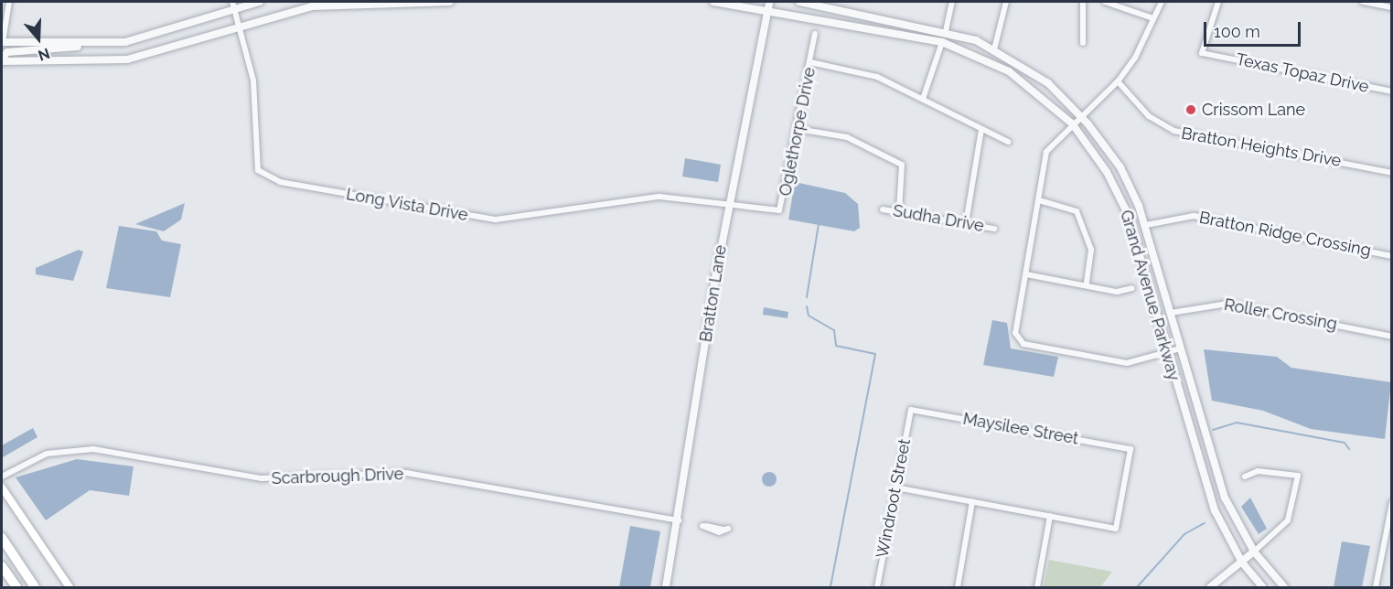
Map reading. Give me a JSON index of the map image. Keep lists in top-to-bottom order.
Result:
{
  "streets": {
    "street": [
      "Texas Topaz Drive",
      "Oglethorpe Drive",
      "Bratton Heights Drive",
      "Long Vista Drive",
      "Sudha Drive",
      "Bratton Ridge Crossing",
      "Bratton Lane",
      "Grand Avenue Parkway",
      "Roller Crossing",
      "Maysilee Street",
      "Scarbrough Drive",
      "Windroot Street"
    ]
  },
  "crossings": [
    ["Oglethorpe Drive", "Long Vista Drive"],
    ["Oglethorpe Drive", "Bratton Lane"],
    ["Long Vista Drive", "Bratton Lane"],
    ["Bratton Ridge Crossing", "Grand Avenue Parkway"],
    ["Bratton Lane", "Grand Avenue Parkway"],
    ["Bratton Lane", "Scarbrough Drive"],
    ["Grand Avenue Parkway", "Roller Crossing"],
    ["Maysilee Street", "Windroot Street"]
  ],
  "places": ["Crissom Lane"],
  "scale_bar": "100 m",
  "north": "bottom"
}
